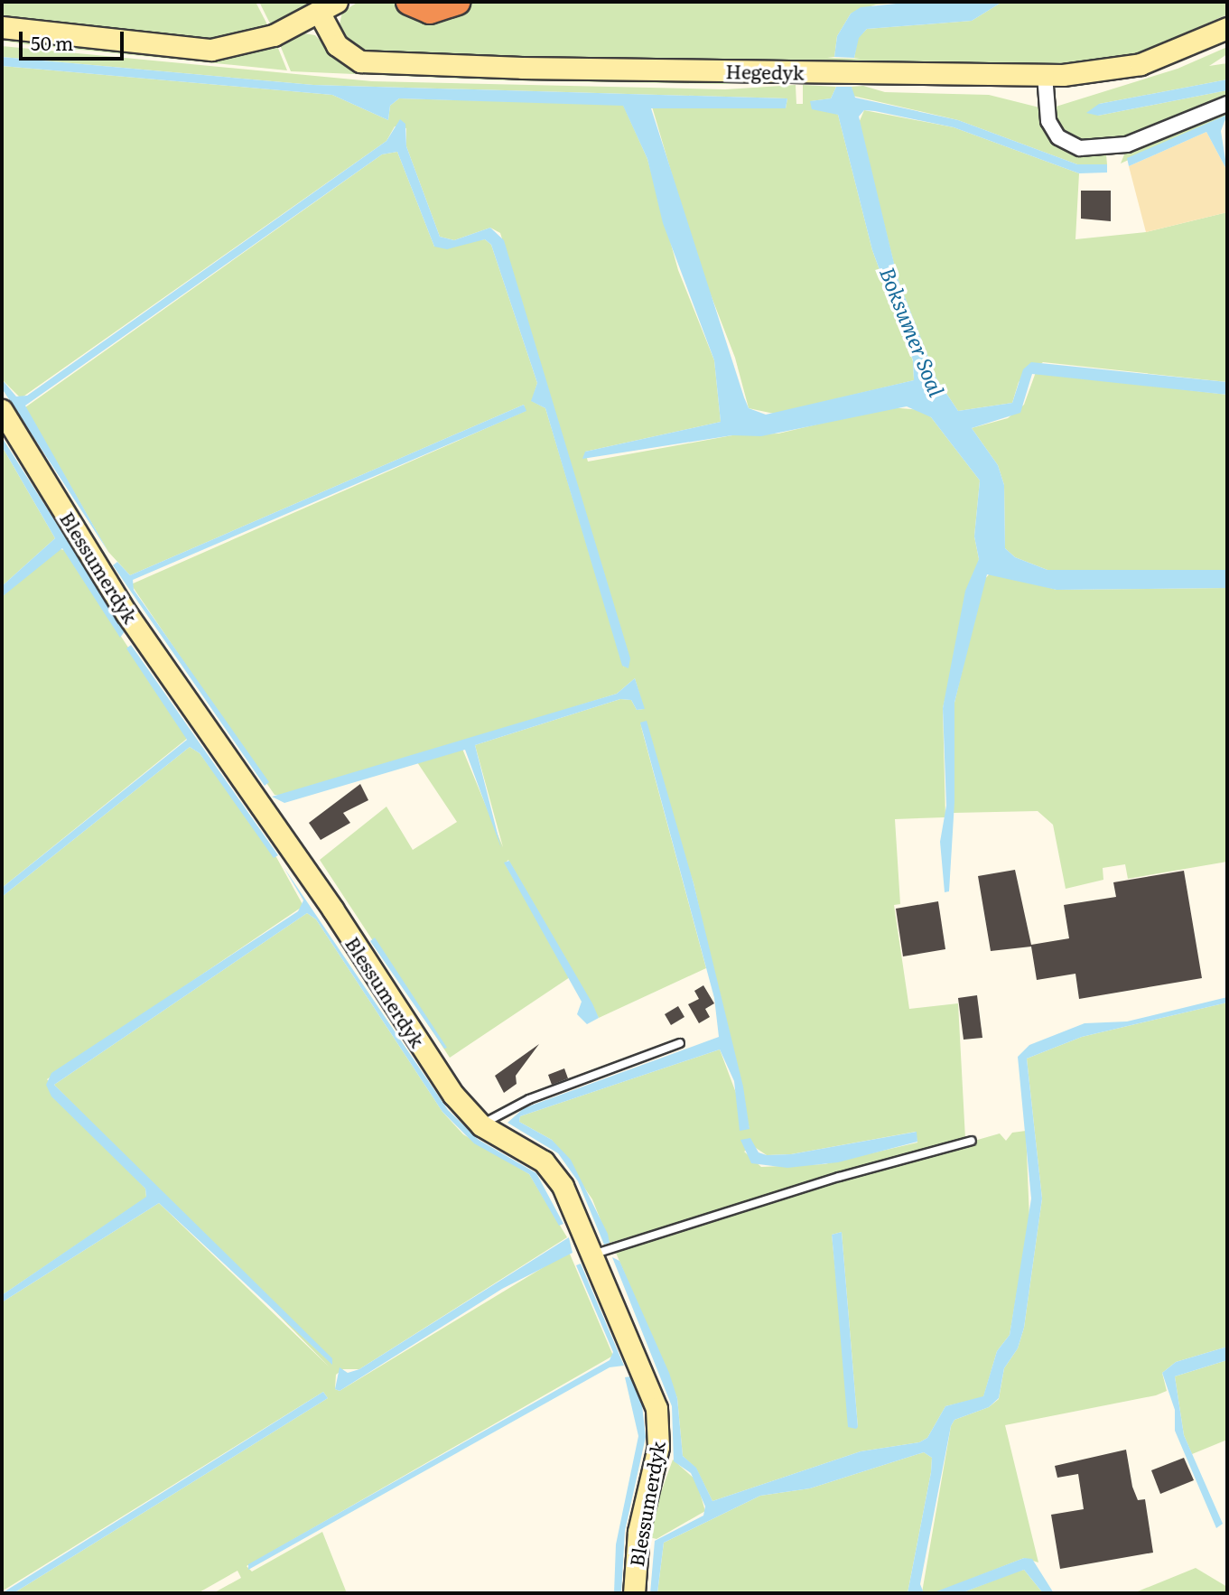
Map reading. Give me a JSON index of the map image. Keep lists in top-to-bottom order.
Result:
{
  "streets": {
    "street": ["Hegedyk", "Blessumerdyk"]
  },
  "water": ["Boksumer Soal"],
  "scale_bar": "50 m"
}
